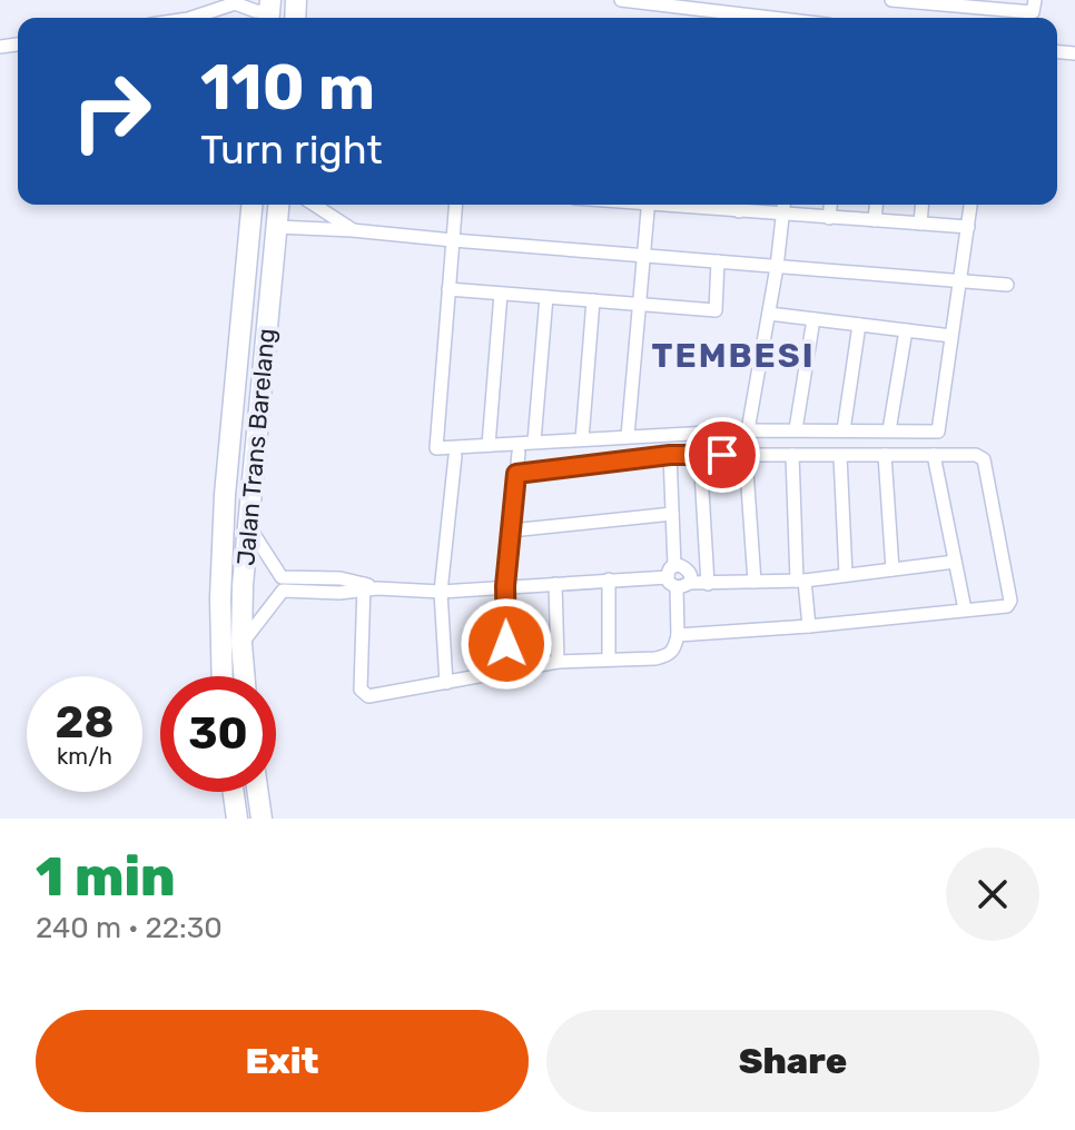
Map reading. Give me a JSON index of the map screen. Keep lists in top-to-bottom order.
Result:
{
  "streets": {
    "highway": ["Jalan Trans Barelang"]
  },
  "districts": ["TEMBESI"],
  "page": {
    "turn": ["110 m", "Turn right"],
    "speed": "28 km/h",
    "limit": "30",
    "heading": ["1 min", "240 m · 22:30"],
    "buttons": ["Exit", "Share"]
  }
}
